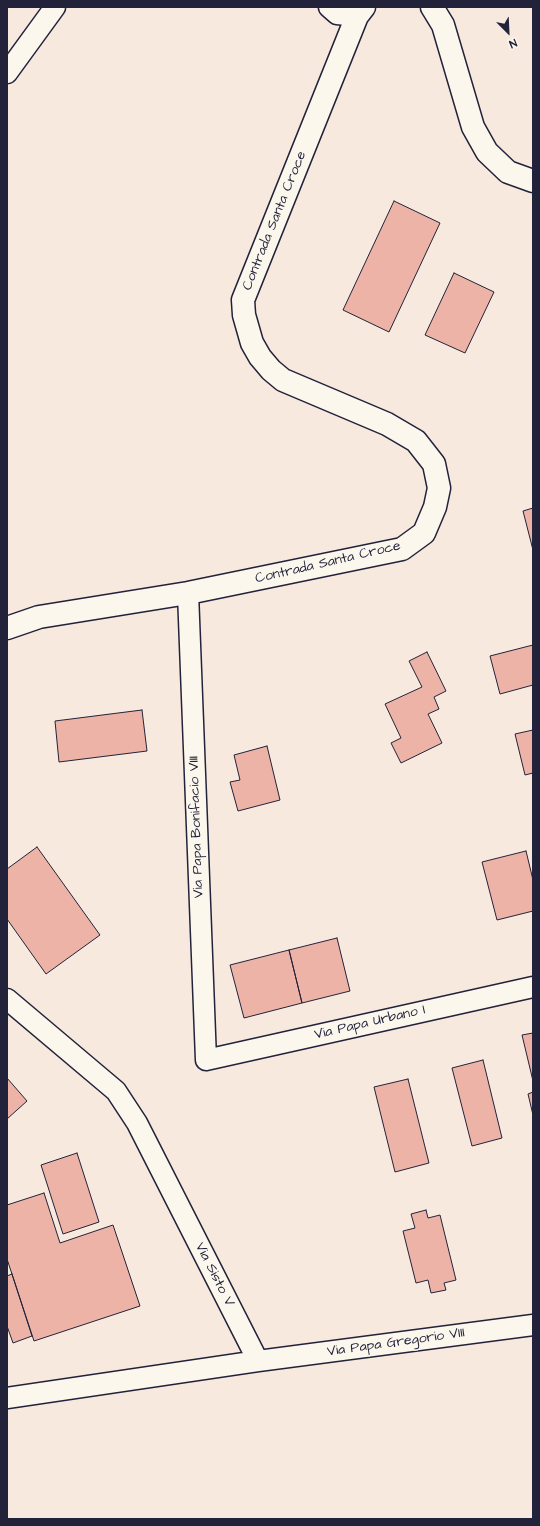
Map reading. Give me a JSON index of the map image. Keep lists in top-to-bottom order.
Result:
{
  "streets": {
    "street": [
      "Contrada Santa Croce",
      "Via Papa Bonifacio VIII",
      "Via Papa Urbano I",
      "Via Sisto V",
      "Via Papa Gregorio VIII"
    ]
  },
  "crossings": [
    ["Contrada Santa Croce", "Via Papa Bonifacio VIII"],
    ["Via Papa Bonifacio VIII", "Via Papa Urbano I"],
    ["Via Sisto V", "Via Papa Gregorio VIII"]
  ],
  "north": "bottom right"
}
